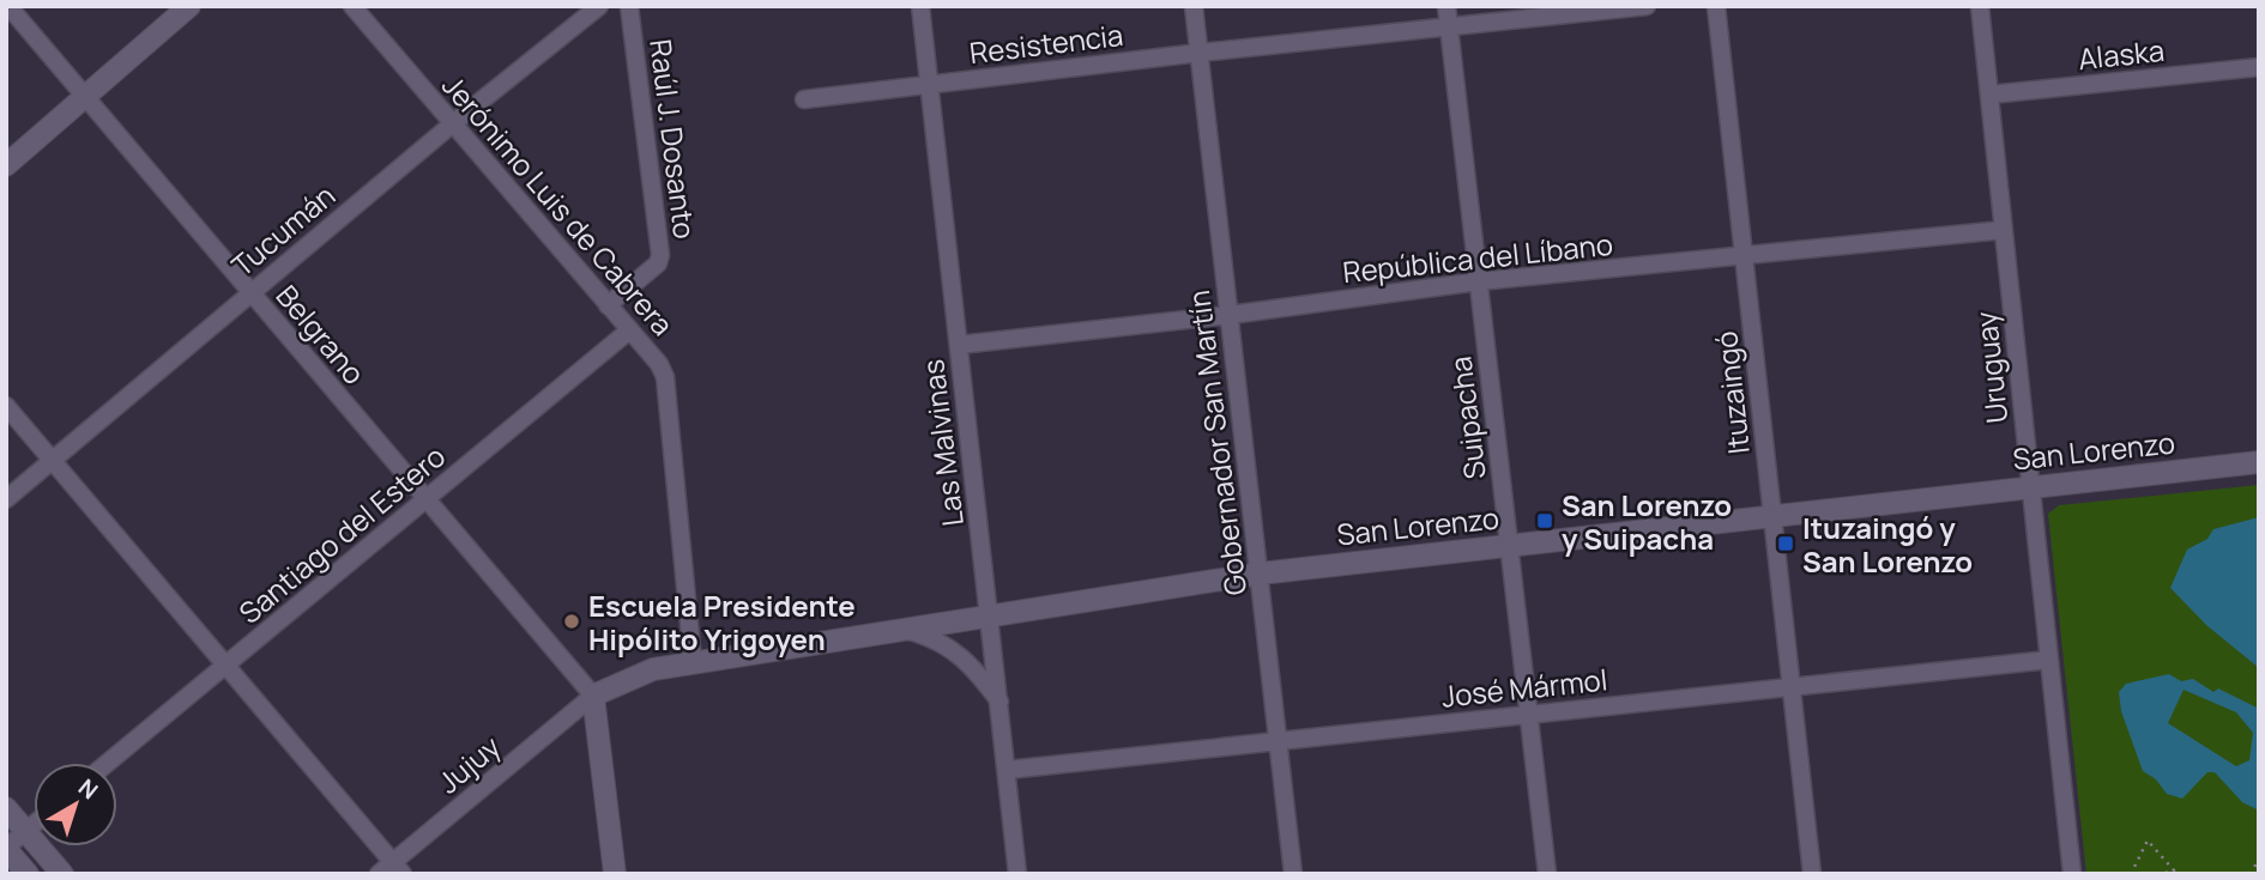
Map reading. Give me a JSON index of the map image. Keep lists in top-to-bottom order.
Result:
{
  "streets": {
    "main road": ["San Lorenzo"],
    "street": [
      "Resistencia",
      "Alaska",
      "Raúl J. Dosanto",
      "Jerónimo Luis de Cabrera",
      "Tucumán",
      "República del Líbano",
      "Belgrano",
      "Uruguay",
      "Ituzaingó",
      "Suipacha",
      "Las Malvinas",
      "Gobernador San Martín",
      "Santiago del Estero",
      "José Mármol",
      "Jujuy"
    ]
  },
  "crossings": [
    ["Resistencia", "Suipacha"],
    ["Resistencia", "Las Malvinas"],
    ["Resistencia", "Gobernador San Martín"],
    ["Alaska", "Uruguay"],
    ["Raúl J. Dosanto", "Jerónimo Luis de Cabrera"],
    ["Jerónimo Luis de Cabrera", "Tucumán"],
    ["Jerónimo Luis de Cabrera", "San Lorenzo"],
    ["Jerónimo Luis de Cabrera", "Santiago del Estero"],
    ["Tucumán", "Belgrano"],
    ["República del Líbano", "Uruguay"],
    ["República del Líbano", "Ituzaingó"],
    ["República del Líbano", "Suipacha"],
    ["República del Líbano", "Las Malvinas"],
    ["República del Líbano", "Gobernador San Martín"],
    ["Belgrano", "San Lorenzo"],
    ["Belgrano", "Santiago del Estero"],
    ["Belgrano", "Jujuy"],
    ["Uruguay", "San Lorenzo"],
    ["Uruguay", "José Mármol"],
    ["Ituzaingó", "San Lorenzo"],
    ["Ituzaingó", "José Mármol"],
    ["Suipacha", "San Lorenzo"],
    ["Suipacha", "José Mármol"],
    ["Las Malvinas", "San Lorenzo"],
    ["Las Malvinas", "José Mármol"],
    ["Gobernador San Martín", "San Lorenzo"],
    ["Gobernador San Martín", "José Mármol"],
    ["San Lorenzo", "Jujuy"]
  ],
  "places": {
    "transit": ["San Lorenzo y Suipacha", "Ituzaingó y San Lorenzo"],
    "other": ["Escuela Presidente Hipólito Yrigoyen"]
  },
  "north": "top right"
}
